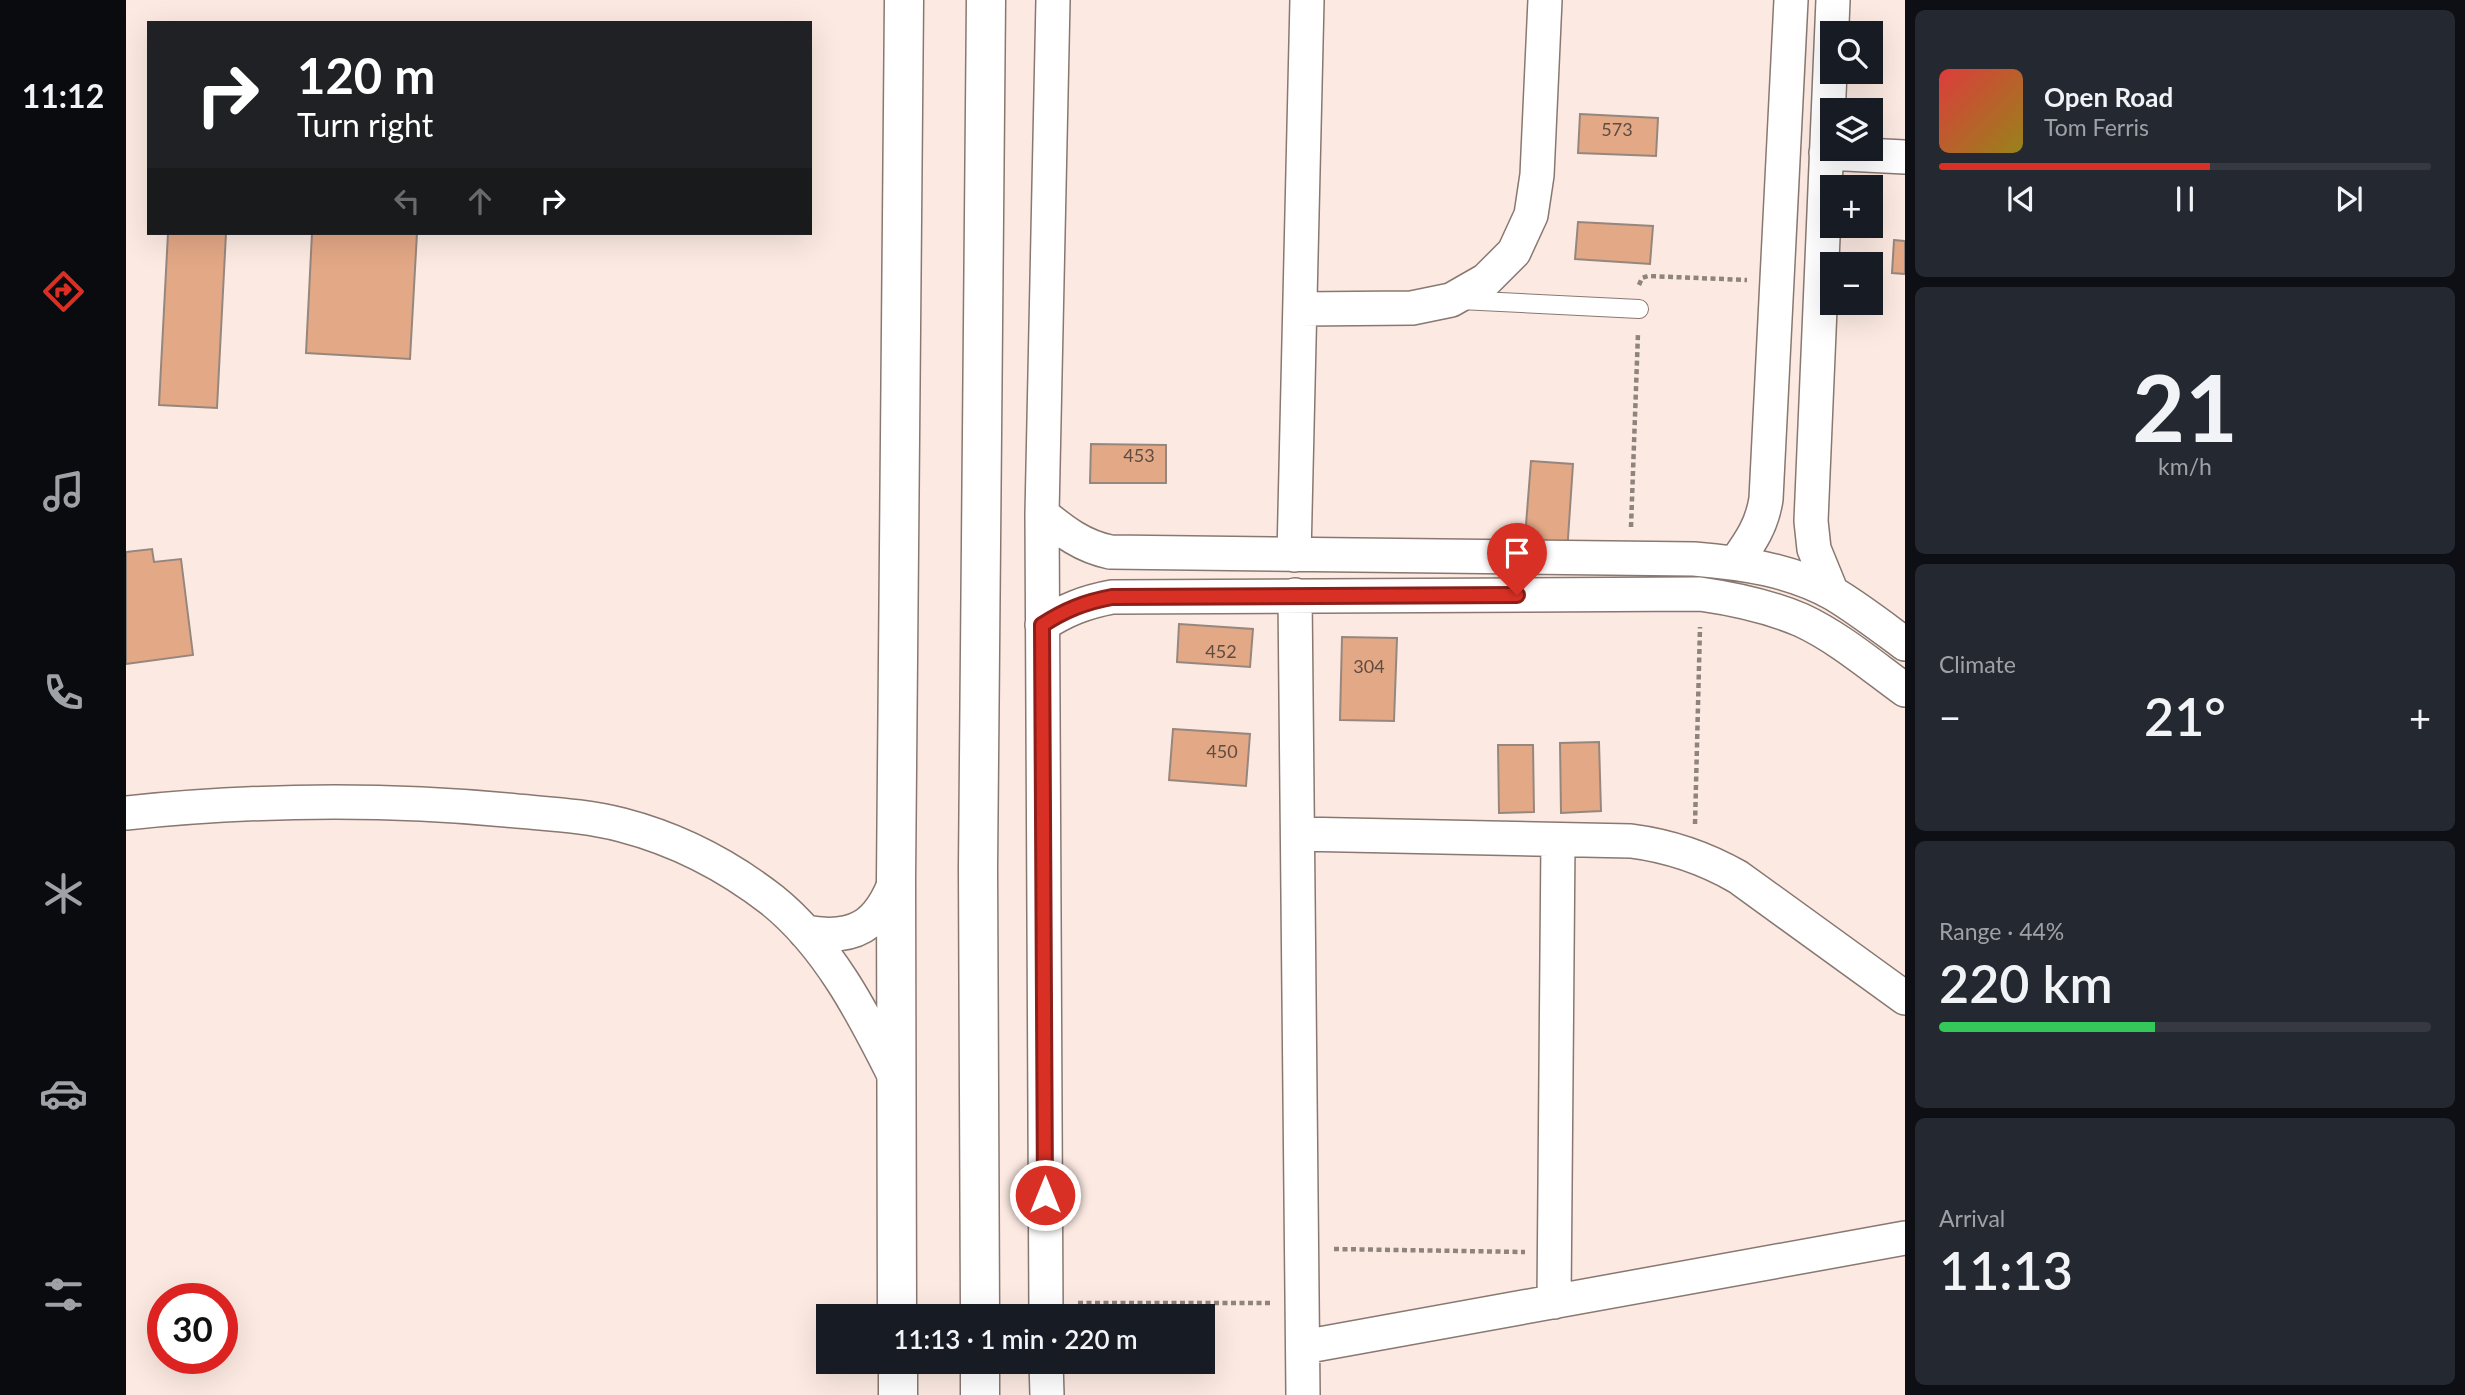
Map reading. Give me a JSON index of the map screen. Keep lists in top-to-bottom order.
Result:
{
  "house_numbers": [
    "573",
    "453",
    "452",
    "304",
    "450"
  ],
  "page": {
    "tabs": "11:12",
    "map_buttons": ["+", "−"],
    "turn": ["120 m", "Turn right"],
    "song": ["Open Road", "Tom Ferris"],
    "tile": [
      ["21", "km/h"],
      "Climate",
      ["Range · 44%", "220 km"],
      ["Arrival", "11:13"]
    ],
    "heat": ["−", "21°", "+"],
    "limit": "30",
    "trip": "11:13 · 1 min · 220 m"
  }
}
